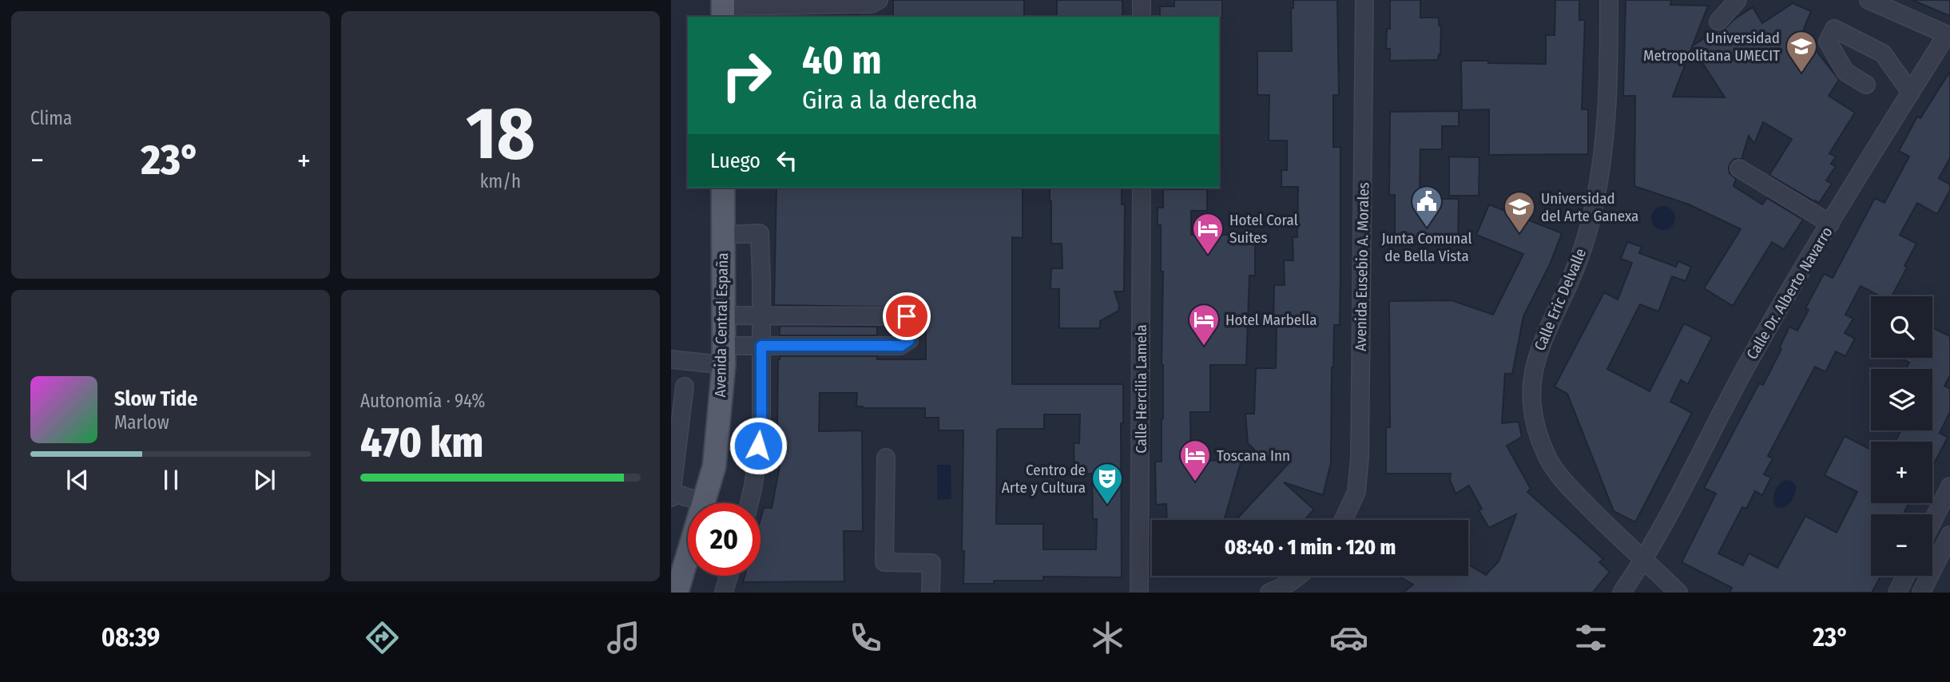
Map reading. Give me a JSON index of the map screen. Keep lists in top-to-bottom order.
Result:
{
  "streets": {
    "main road": ["Avenida Central España"],
    "street": [
      "Avenida Eusebio A. Morales",
      "Calle Dr. Alberto Navarro",
      "Calle Eric Delvalle",
      "Calle Hercilia Lamela"
    ]
  },
  "crossings": [
    ["Calle Dr. Alberto Navarro", "Calle Eric Delvalle"]
  ],
  "places": {
    "school or university": ["Universidad Metropolitana UMECIT", "Universidad del Arte Ganexa"],
    "public building": ["Junta Comunal de Bella Vista"],
    "hotel": ["Hotel Coral Suites", "Hotel Marbella", "Toscana Inn"],
    "theatre": ["Centro de Arte y Cultura"]
  },
  "page": {
    "tile": [
      "Clima",
      ["18", "km/h"],
      ["Autonomía · 94%", "470 km"]
    ],
    "turn": ["40 m", "Gira a la derecha"],
    "then": "Luego",
    "heat": ["−", "23°", "+"],
    "map_buttons": ["+", "−"],
    "song": ["Slow Tide", "Marlow"],
    "limit": "20",
    "trip": "08:40 · 1 min · 120 m",
    "tabs": ["08:39", "23°"]
  }
}
